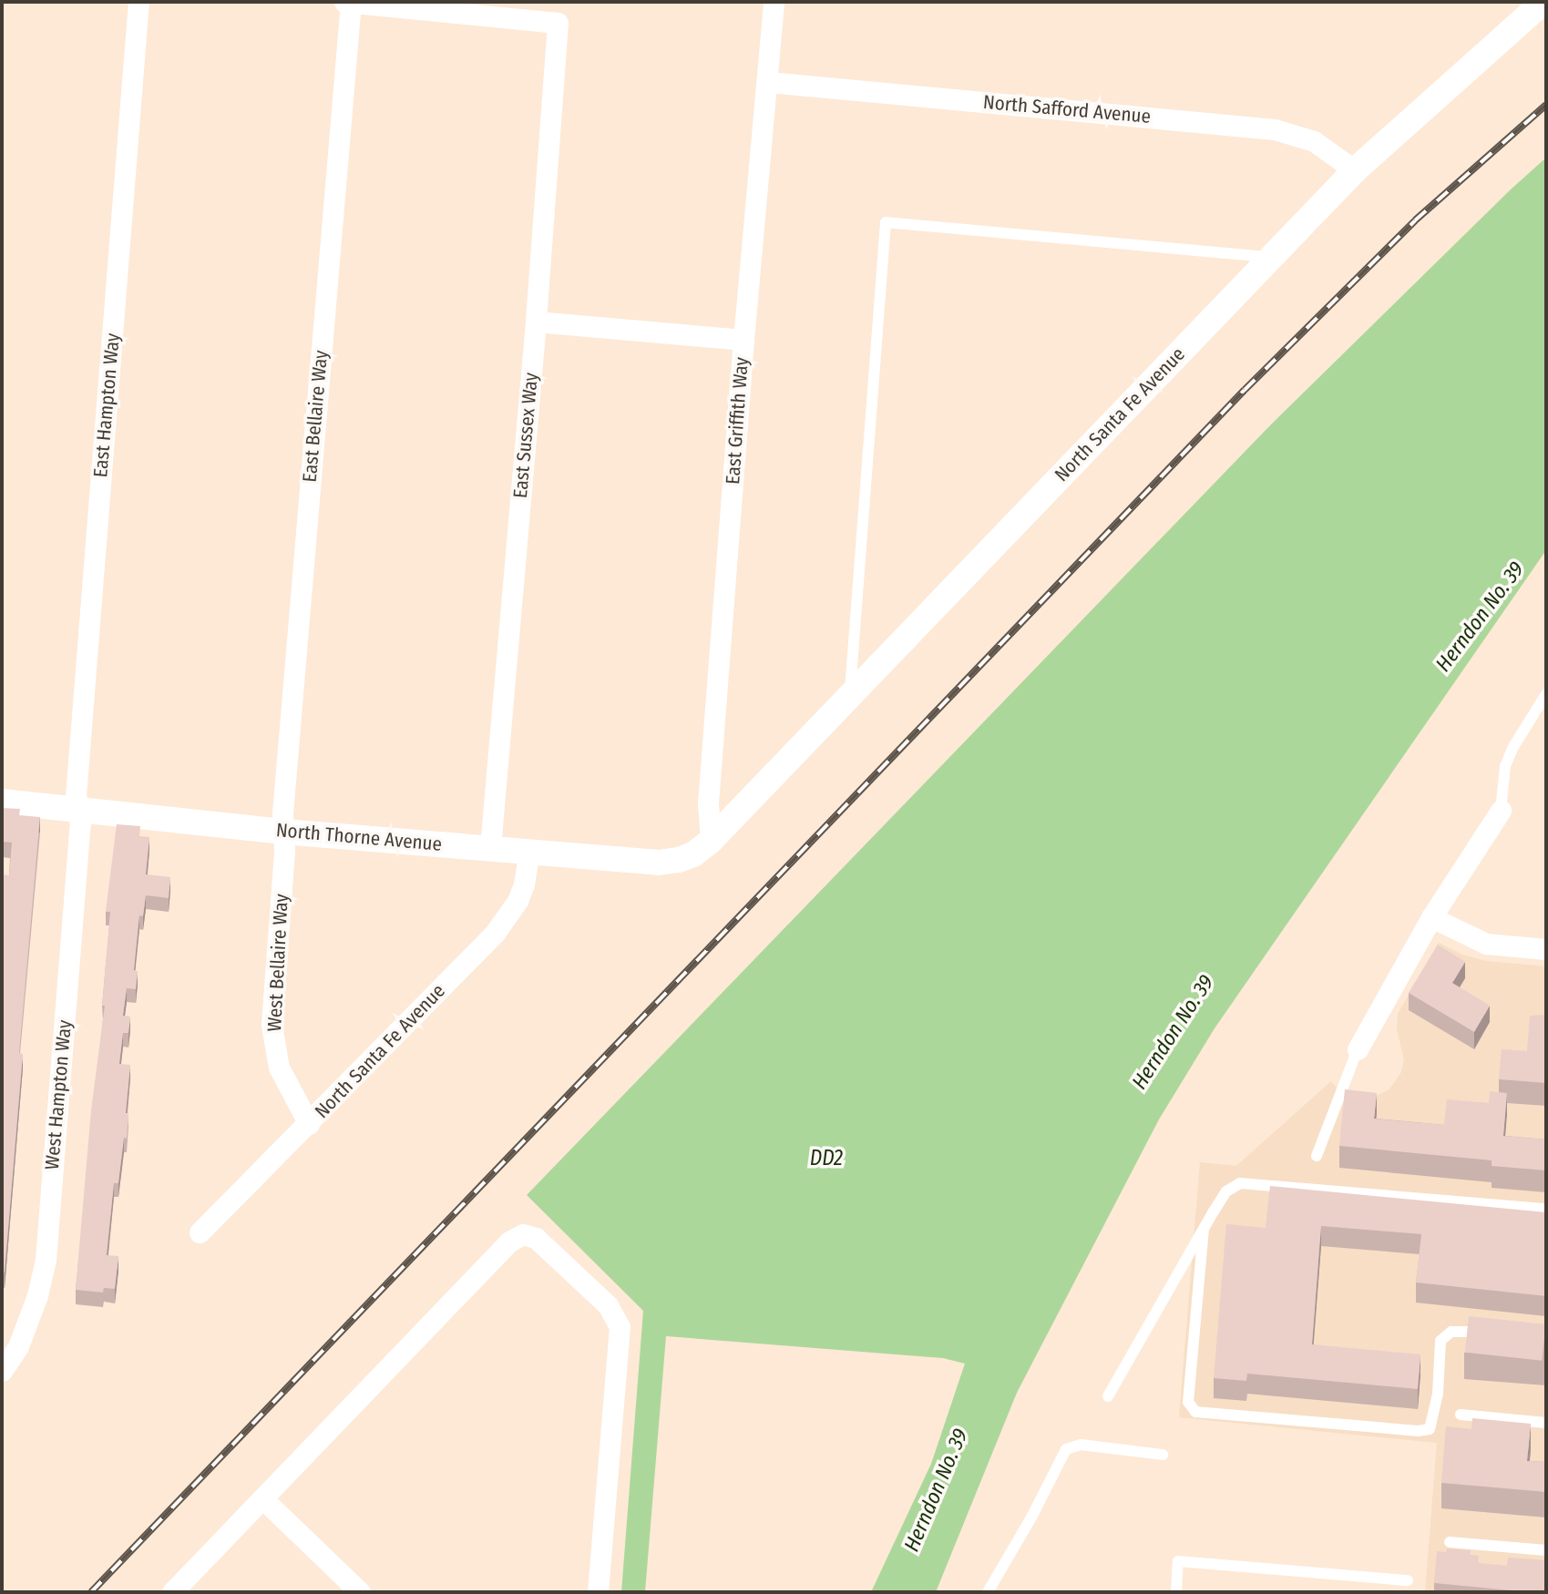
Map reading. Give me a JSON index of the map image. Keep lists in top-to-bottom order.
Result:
{
  "streets": {
    "street": [
      "North Safford Avenue",
      "East Hampton Way",
      "North Santa Fe Avenue",
      "East Bellaire Way",
      "East Griffith Way",
      "East Sussex Way",
      "North Thorne Avenue",
      "West Bellaire Way",
      "West Hampton Way"
    ]
  },
  "crossings": [
    ["North Safford Avenue", "North Santa Fe Avenue"],
    ["North Safford Avenue", "East Griffith Way"],
    ["East Hampton Way", "North Thorne Avenue"],
    ["East Hampton Way", "West Hampton Way"],
    ["North Santa Fe Avenue", "East Griffith Way"],
    ["North Santa Fe Avenue", "North Thorne Avenue"],
    ["North Santa Fe Avenue", "West Bellaire Way"],
    ["East Bellaire Way", "East Sussex Way"],
    ["East Bellaire Way", "North Thorne Avenue"],
    ["East Bellaire Way", "West Bellaire Way"],
    ["East Griffith Way", "North Thorne Avenue"],
    ["East Sussex Way", "North Thorne Avenue"],
    ["North Thorne Avenue", "West Bellaire Way"],
    ["North Thorne Avenue", "West Hampton Way"]
  ],
  "water": ["Herndon No. 39", "DD2"]
}
